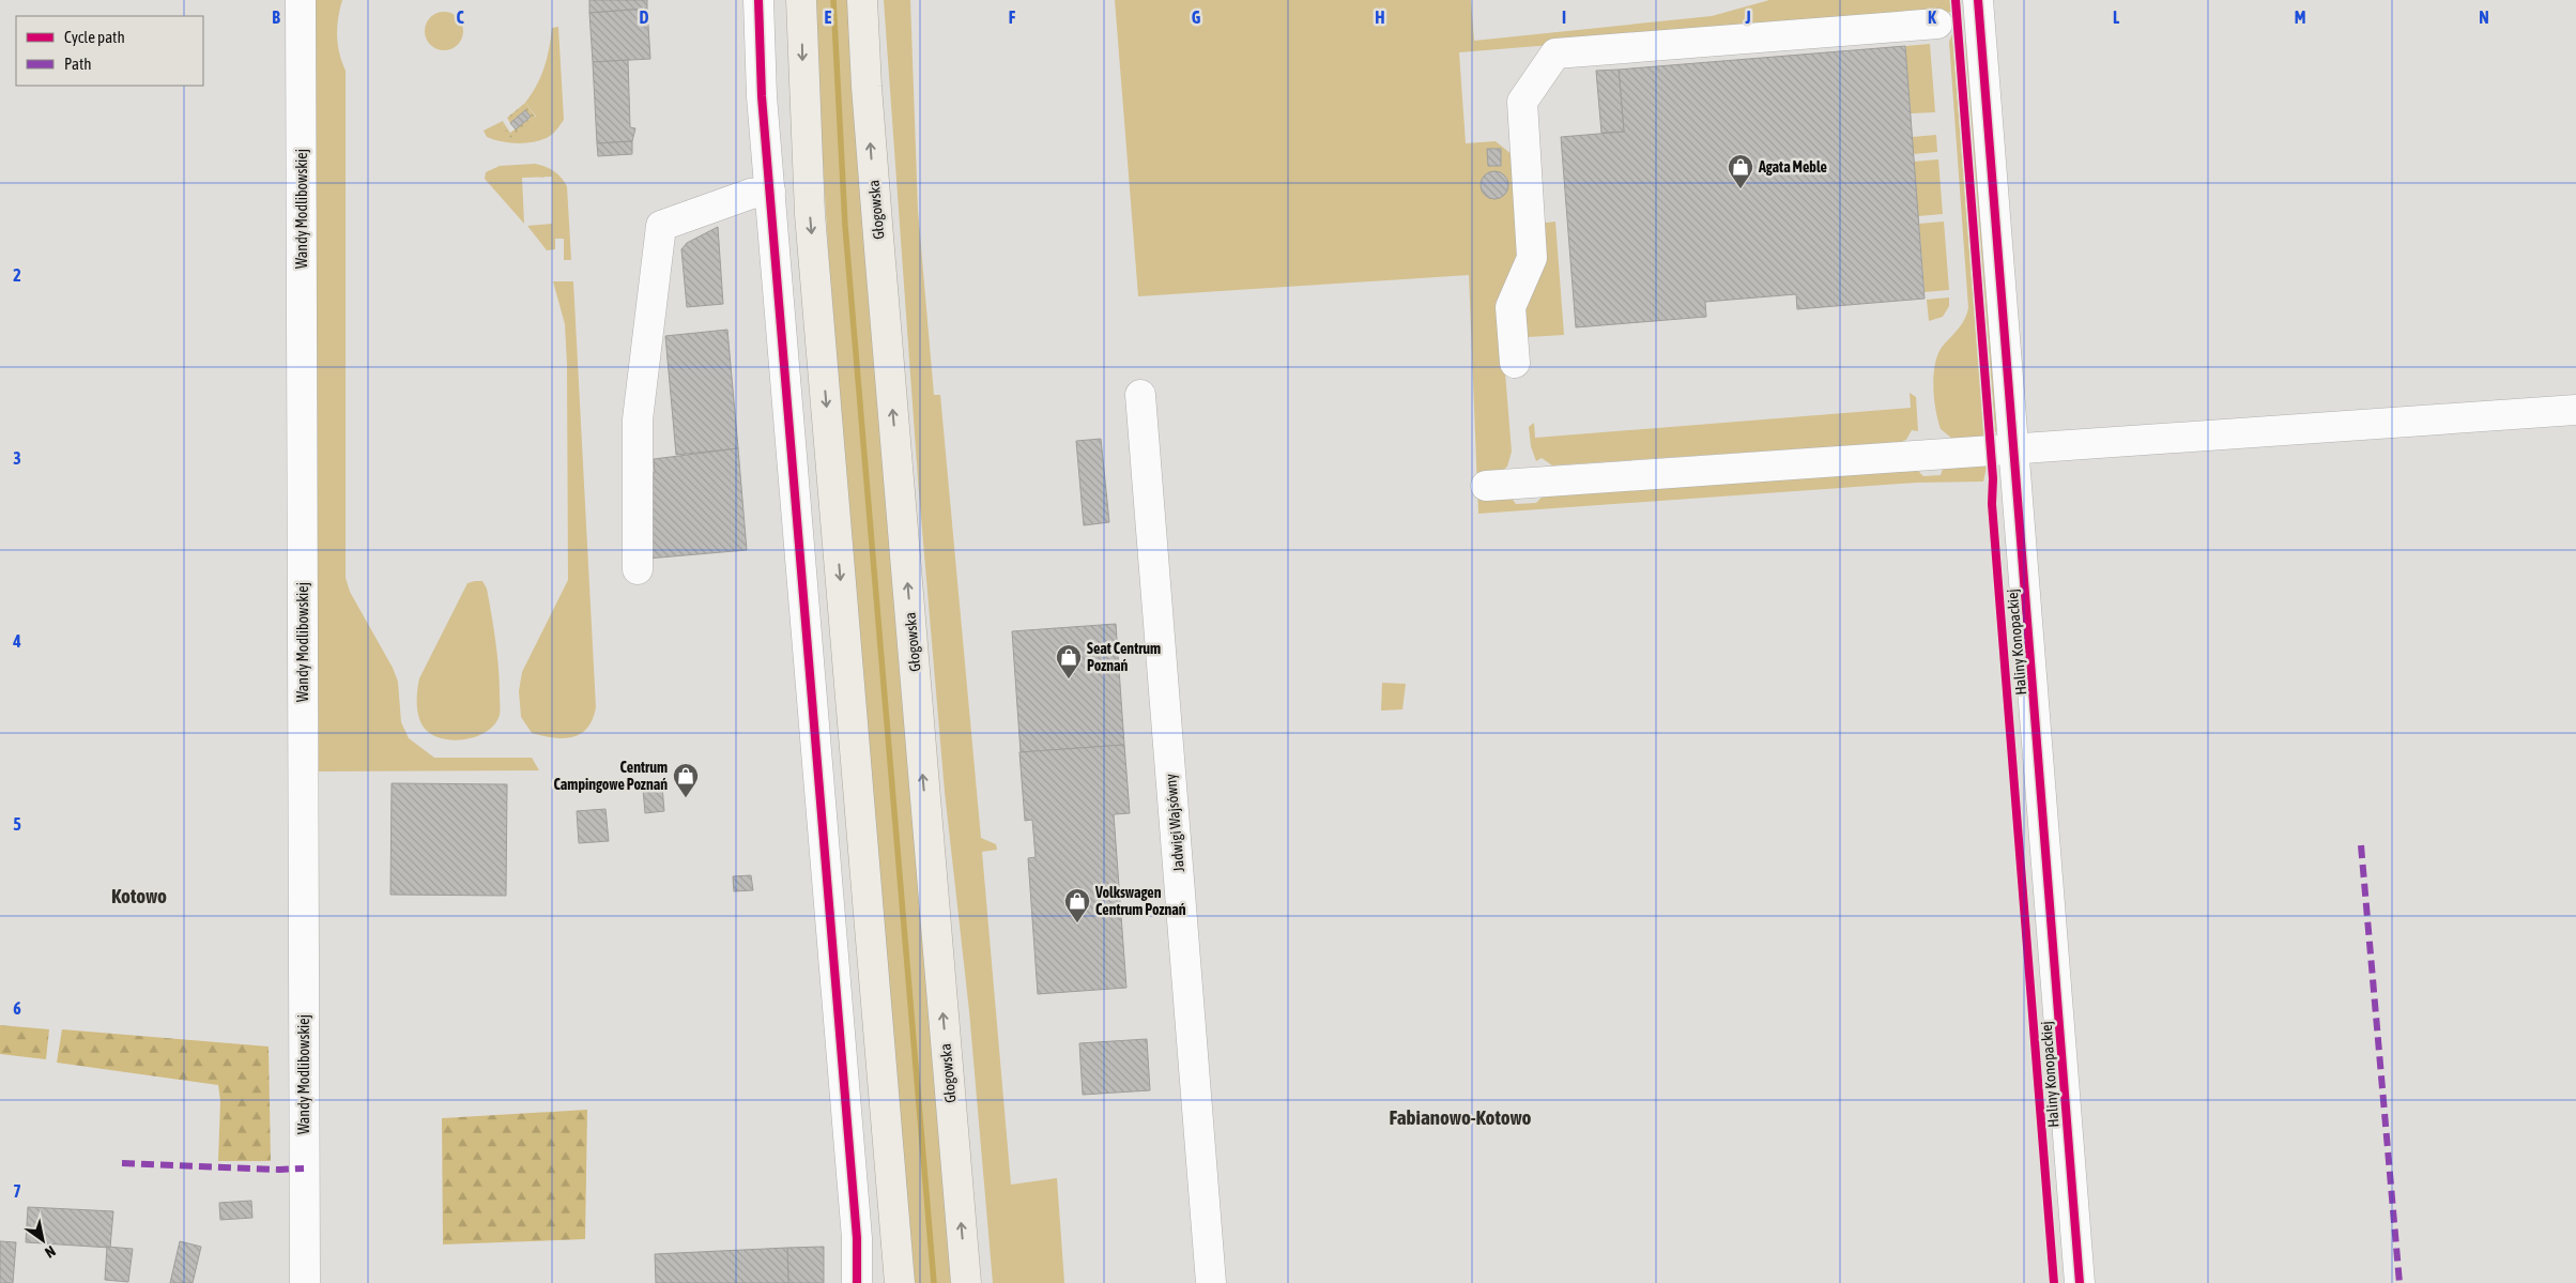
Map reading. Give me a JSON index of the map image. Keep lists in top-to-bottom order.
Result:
{
  "streets": {
    "main road": ["Głogowska"],
    "street": ["Wandy Modlibowskiej", "Haliny Konopackiej", "Jadwigi Wajsówny"]
  },
  "districts": ["Kotowo", "Fabianowo-Kotowo"],
  "places": {
    "shop": [
      "Agata Meble",
      "Seat Centrum Poznań",
      "Centrum Campingowe Poznań",
      "Volkswagen Centrum Poznań"
    ]
  },
  "legend": ["Cycle path", "Path"],
  "north": "bottom right",
  "grid": {
    "columns": [
      "B",
      "C",
      "D",
      "E",
      "F",
      "G",
      "H",
      "I",
      "J",
      "K",
      "L",
      "M",
      "N"
    ],
    "rows": [
      "2",
      "3",
      "4",
      "5",
      "6",
      "7"
    ]
  }
}
